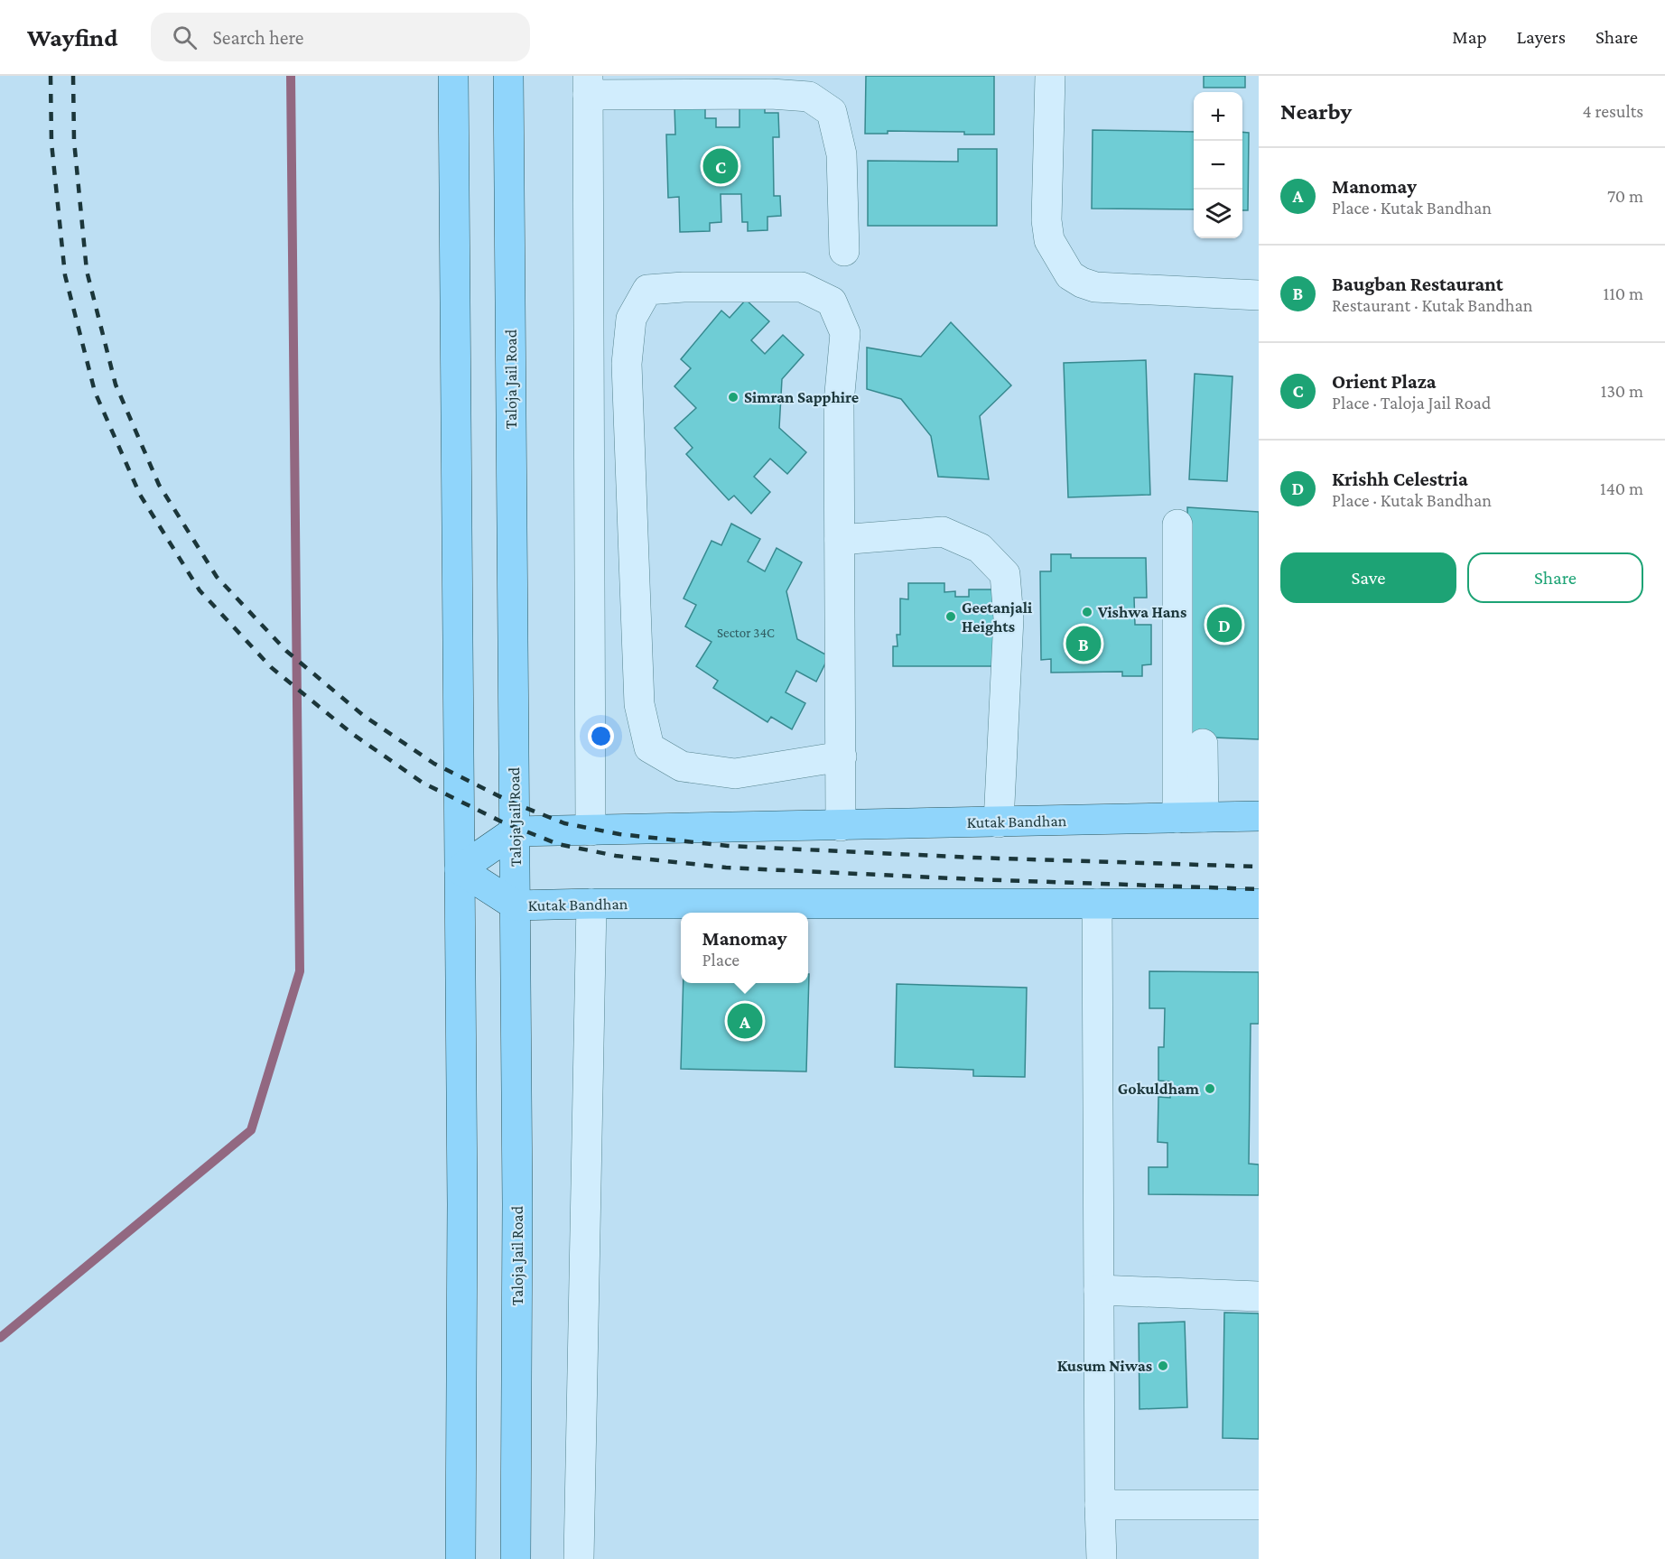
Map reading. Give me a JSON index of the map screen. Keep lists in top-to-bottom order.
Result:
{
  "streets": {
    "main road": ["Taloja Jail Road", "Kutak Bandhan"]
  },
  "crossings": [
    ["Taloja Jail Road", "Kutak Bandhan"]
  ],
  "places": [
    "Simran Sapphire",
    "Vishwa Hans",
    "Geetanjali Heights",
    "Gokuldham",
    "Kusum Niwas"
  ],
  "house_numbers": ["Sector 34C"],
  "page": {
    "header": "Wayfind",
    "search": "Search here",
    "nav": ["Map", "Layers", "Share"],
    "heading": ["Nearby", "4 results"],
    "map_buttons": ["+", "−"],
    "pins": [
      "C",
      "D",
      "B",
      "A"
    ],
    "list": [
      {
        "mark": "A",
        "name": "Manomay",
        "note": "Place · Kutak Bandhan",
        "value": "70 m"
      },
      {
        "mark": "B",
        "name": "Baugban Restaurant",
        "note": "Restaurant · Kutak Bandhan",
        "value": "110 m"
      },
      {
        "mark": "C",
        "name": "Orient Plaza",
        "note": "Place · Taloja Jail Road",
        "value": "130 m"
      },
      {
        "mark": "D",
        "name": "Krishh Celestria",
        "note": "Place · Kutak Bandhan",
        "value": "140 m"
      }
    ],
    "buttons": ["Save", "Share"],
    "popup": ["Manomay", "Place"]
  }
}
